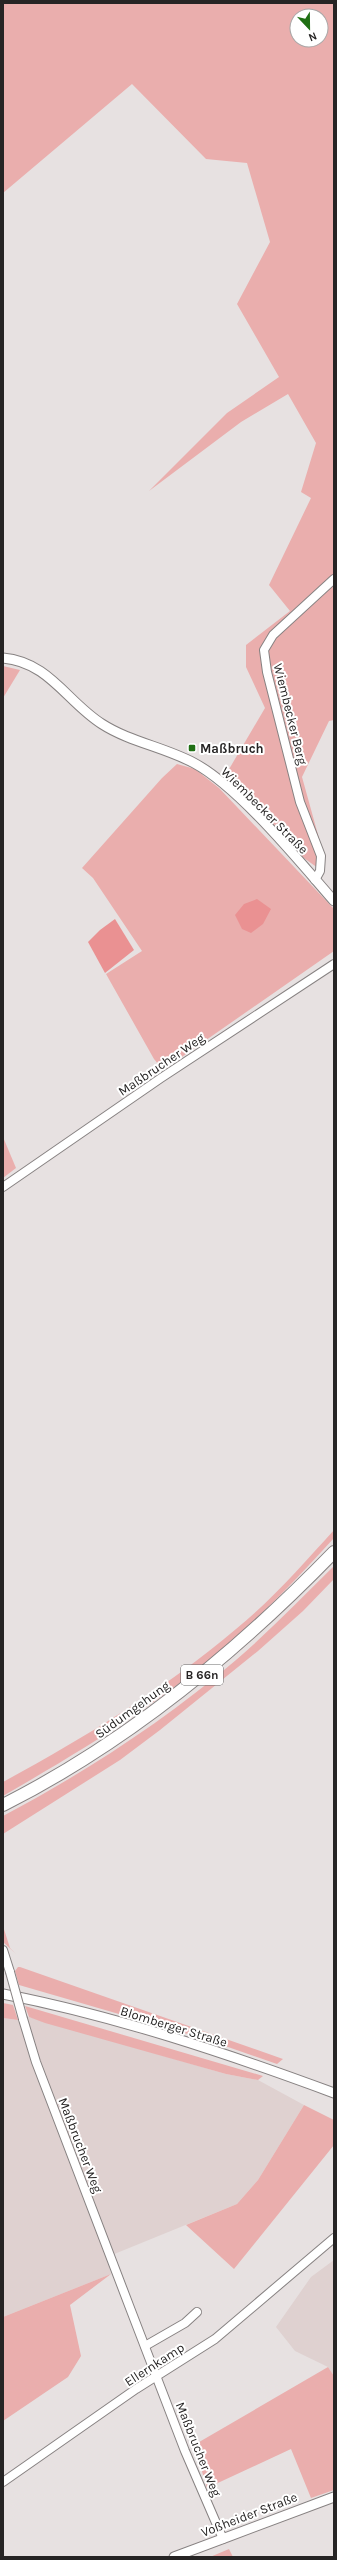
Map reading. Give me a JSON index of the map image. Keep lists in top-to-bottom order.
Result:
{
  "streets": {
    "main road": ["B 66n", "Südumgehung"],
    "street": [
      "Wiembecker Berg",
      "Wiembecker Straße",
      "Maßbrucher Weg",
      "Blomberger Straße",
      "Ellernkamp",
      "Voßheider Straße"
    ]
  },
  "crossings": [
    ["Wiembecker Berg", "Wiembecker Straße"],
    ["Maßbrucher Weg", "Ellernkamp"],
    ["Maßbrucher Weg", "Voßheider Straße"]
  ],
  "places": {
    "transit": ["Maßbruch"]
  },
  "north": "bottom"
}
